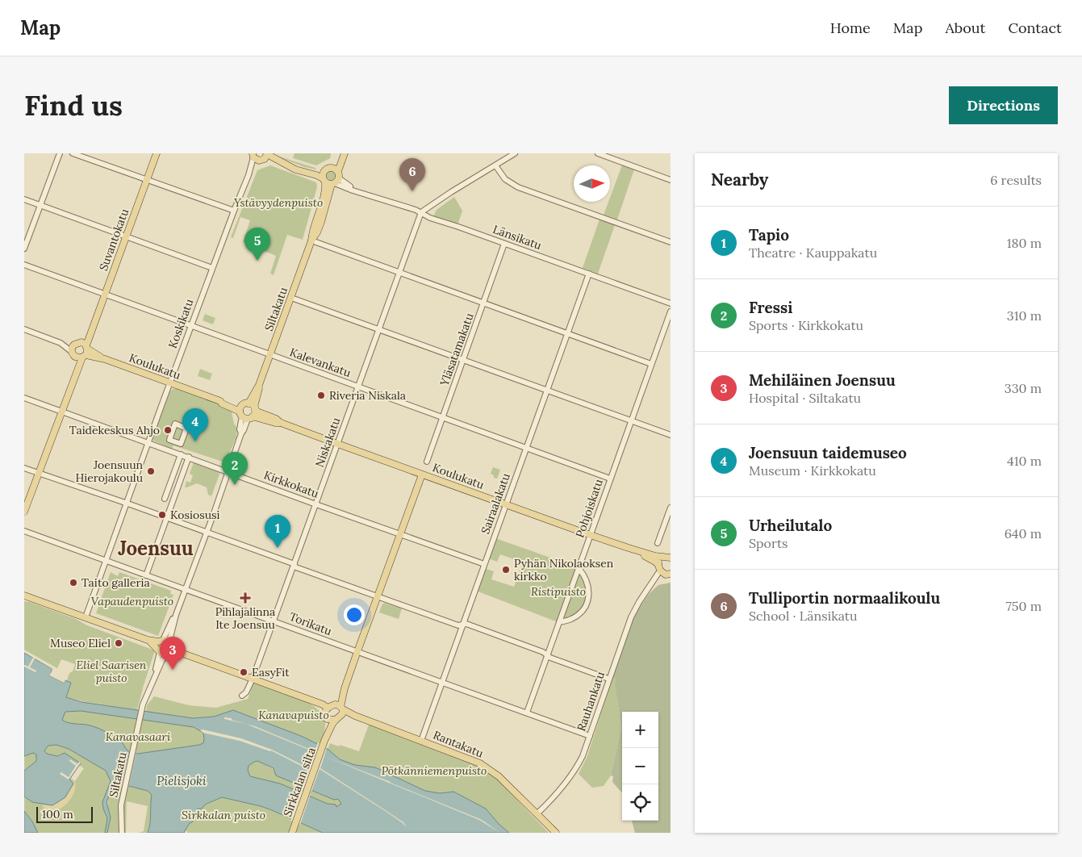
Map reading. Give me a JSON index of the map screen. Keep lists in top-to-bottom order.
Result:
{
  "streets": {
    "main road": [
      "Suvantokatu",
      "Siltakatu",
      "Koulukatu",
      "Rantakatu",
      "Sirkkalan silta"
    ],
    "street": [
      "Länsikatu",
      "Koskikatu",
      "Yläsatamakatu",
      "Kalevankatu",
      "Niskakatu",
      "Kirkkokatu",
      "Sairaalakatu",
      "Pohjoiskatu",
      "Torikatu",
      "Rauhankatu"
    ]
  },
  "crossings": [
    ["Länsikatu", "Siltakatu"],
    ["Länsikatu", "Yläsatamakatu"],
    ["Länsikatu", "Niskakatu"],
    ["Länsikatu", "Sairaalakatu"],
    ["Suvantokatu", "Kalevankatu"],
    ["Suvantokatu", "Koulukatu"],
    ["Suvantokatu", "Kirkkokatu"],
    ["Siltakatu", "Kalevankatu"],
    ["Siltakatu", "Koulukatu"],
    ["Siltakatu", "Kirkkokatu"],
    ["Siltakatu", "Torikatu"],
    ["Koskikatu", "Kalevankatu"],
    ["Koskikatu", "Koulukatu"],
    ["Koskikatu", "Kirkkokatu"],
    ["Koskikatu", "Torikatu"],
    ["Yläsatamakatu", "Kalevankatu"],
    ["Kalevankatu", "Niskakatu"],
    ["Kalevankatu", "Sairaalakatu"],
    ["Kalevankatu", "Pohjoiskatu"],
    ["Koulukatu", "Niskakatu"],
    ["Koulukatu", "Sairaalakatu"],
    ["Koulukatu", "Pohjoiskatu"],
    ["Koulukatu", "Rauhankatu"],
    ["Niskakatu", "Kirkkokatu"],
    ["Niskakatu", "Torikatu"],
    ["Kirkkokatu", "Sairaalakatu"],
    ["Sairaalakatu", "Torikatu"],
    ["Sairaalakatu", "Rantakatu"],
    ["Pohjoiskatu", "Torikatu"],
    ["Torikatu", "Rauhankatu"],
    ["Rauhankatu", "Rantakatu"]
  ],
  "districts": ["Joensuu"],
  "water": ["Pielisjoki"],
  "parks": [
    "Ystävyydenpuisto",
    "Ristipuisto",
    "Vapaudenpuisto",
    "Eliel Saarisen puisto",
    "Kanavapuisto",
    "Kanavasaari",
    "Pötkänniemenpuisto",
    "Sirkkalan puisto"
  ],
  "places": {
    "other": [
      "Riveria Niskala",
      "Taidekeskus Ahjo",
      "Joensuun Hierojakoulu",
      "Kosiosusi",
      "Pyhän Nikolaoksen kirkko",
      "Taito galleria",
      "Museo Eliel",
      "EasyFit"
    ],
    "health": ["Pihlajalinna Ite Joensuu"]
  },
  "scale_bar": "100 m",
  "north": "right",
  "page": {
    "header": "Map",
    "nav": [
      "Home",
      "Map",
      "About",
      "Contact"
    ],
    "buttons": "Directions",
    "title": "Find us",
    "heading": ["Nearby", "6 results"],
    "pins": [
      "6",
      "5",
      "4",
      "2",
      "1",
      "3"
    ],
    "list": [
      {
        "mark": "1",
        "name": "Tapio",
        "note": "Theatre · Kauppakatu",
        "value": "180 m"
      },
      {
        "mark": "2",
        "name": "Fressi",
        "note": "Sports · Kirkkokatu",
        "value": "310 m"
      },
      {
        "mark": "3",
        "name": "Mehiläinen Joensuu",
        "note": "Hospital · Siltakatu",
        "value": "330 m"
      },
      {
        "mark": "4",
        "name": "Joensuun taidemuseo",
        "note": "Museum · Kirkkokatu",
        "value": "410 m"
      },
      {
        "mark": "5",
        "name": "Urheilutalo",
        "note": "Sports",
        "value": "640 m"
      },
      {
        "mark": "6",
        "name": "Tulliportin normaalikoulu",
        "note": "School · Länsikatu",
        "value": "750 m"
      }
    ],
    "map_buttons": ["+", "−"],
    "scale": "100 m"
  }
}
